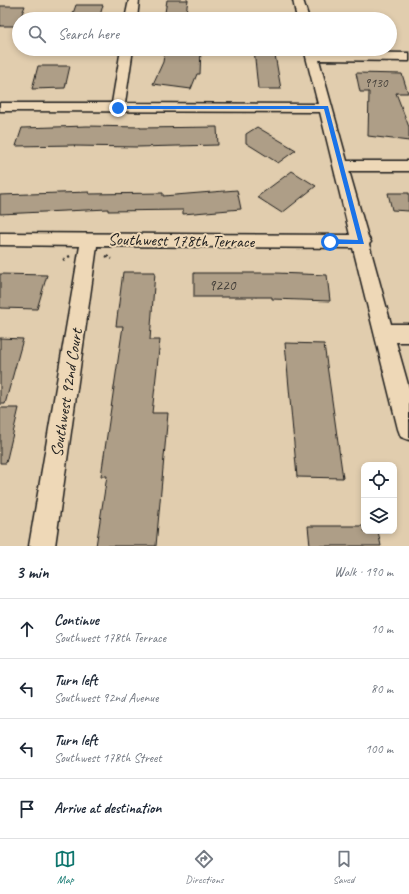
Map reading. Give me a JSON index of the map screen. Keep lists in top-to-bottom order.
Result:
{
  "streets": {
    "street": ["Southwest 178th Terrace", "Southwest 92nd Court"]
  },
  "crossings": [
    ["Southwest 178th Terrace", "Southwest 92nd Court"]
  ],
  "house_numbers": ["9130", "9220"],
  "page": {
    "search": "Search here",
    "heading": ["3 min", "Walk · 190 m"],
    "list": [
      ["Continue", "Southwest 178th Terrace", "10 m"],
      ["Turn left", "Southwest 92nd Avenue", "80 m"],
      ["Turn left", "Southwest 178th Street", "100 m"],
      "Arrive at destination"
    ],
    "nav": ["Map", "Directions", "Saved"]
  }
}
